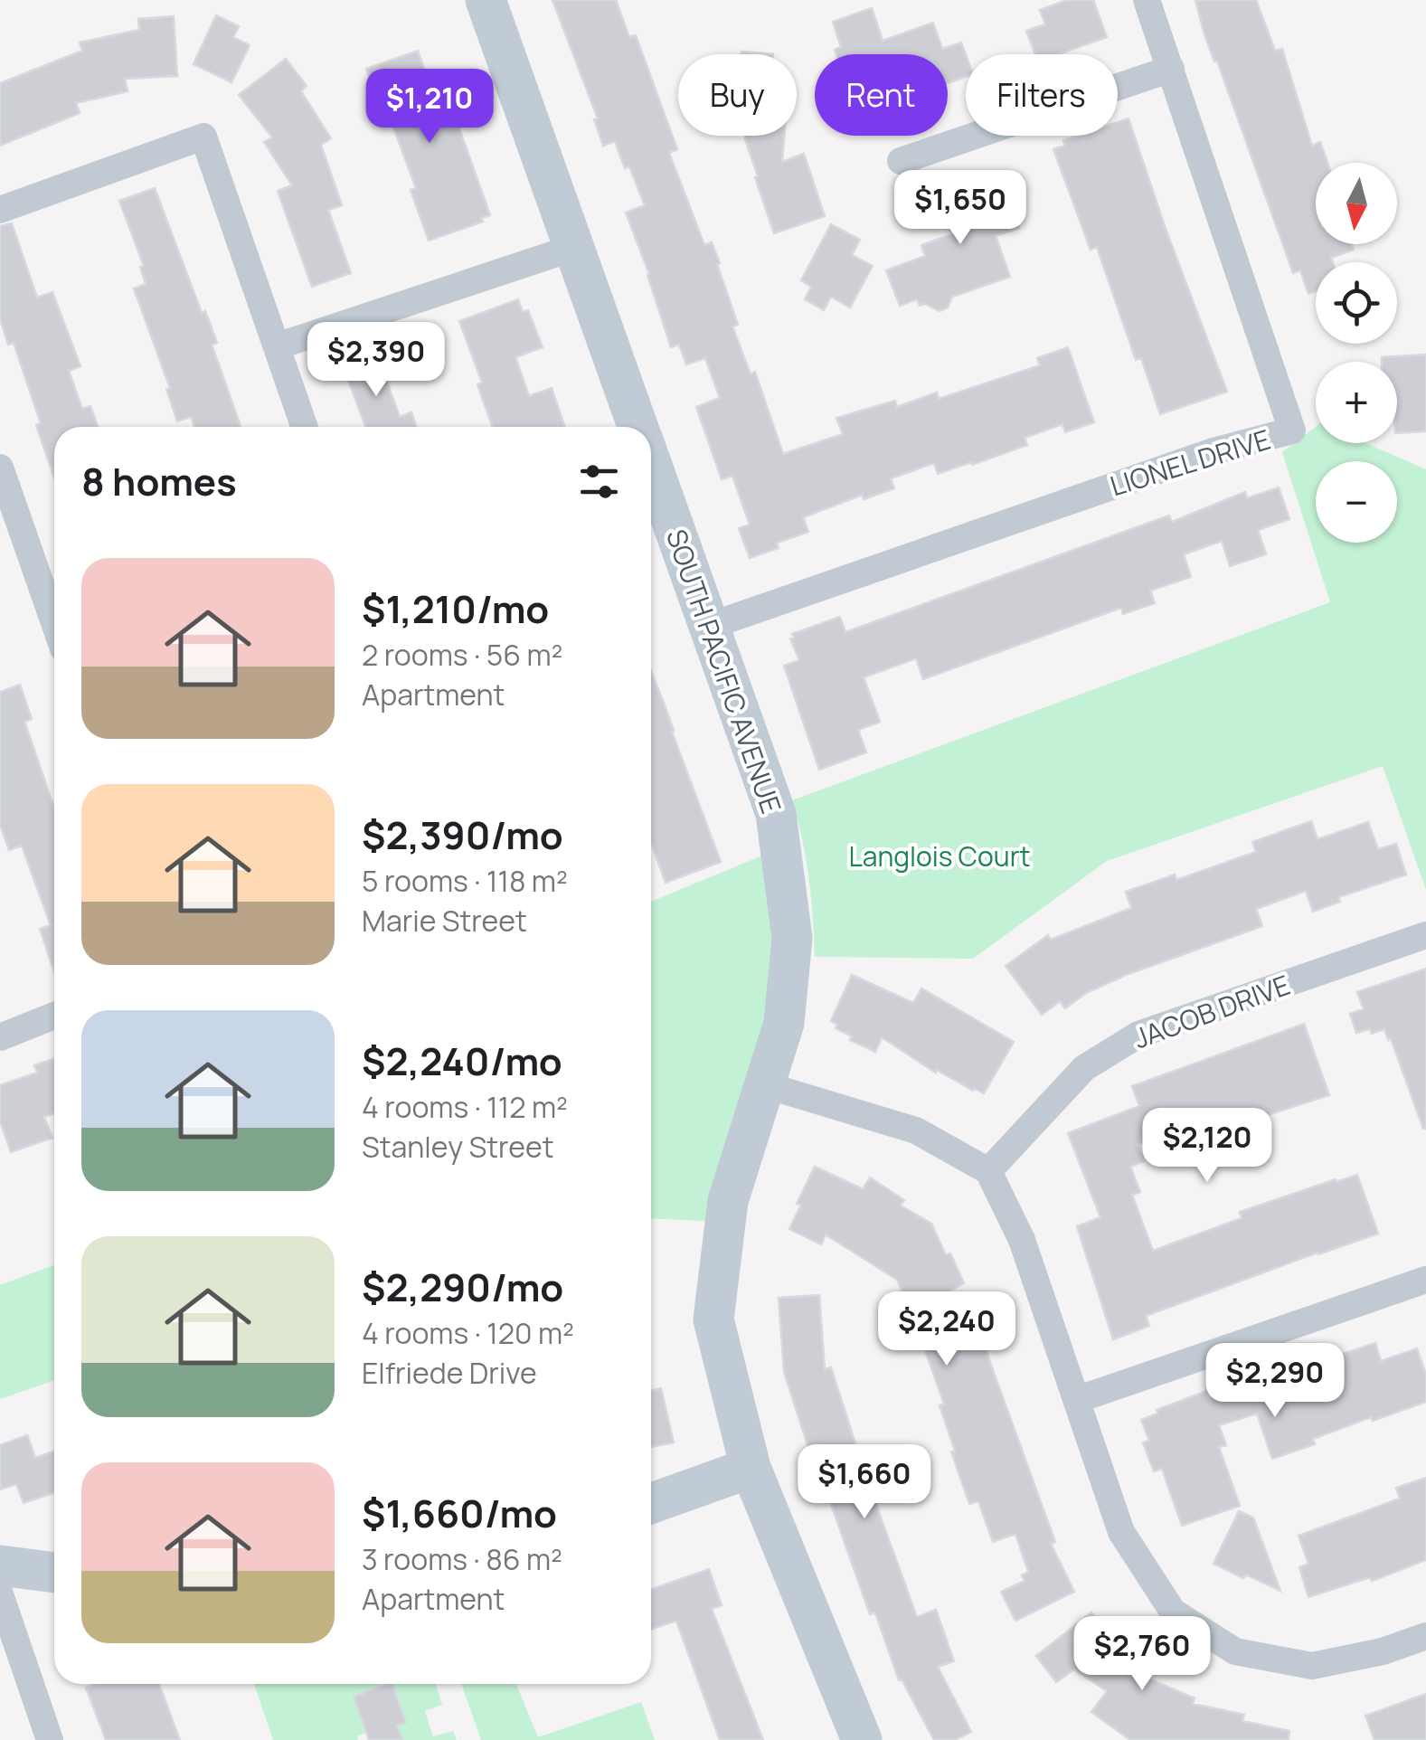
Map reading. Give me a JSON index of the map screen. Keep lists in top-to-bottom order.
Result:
{
  "streets": {
    "street": ["LIONEL DRIVE", "SOUTH PACIFIC AVENUE", "JACOB DRIVE"]
  },
  "crossings": [
    ["LIONEL DRIVE", "SOUTH PACIFIC AVENUE"]
  ],
  "parks": ["Langlois Court"],
  "north": "bottom",
  "page": {
    "chip": ["Buy", "Rent", "Filters"],
    "price": [
      "$1,210",
      "$1,650",
      "$2,390",
      "$2,120",
      "$2,240",
      "$2,290",
      "$1,660",
      "$2,760"
    ],
    "map_buttons": ["+", "−"],
    "heading": "8 homes",
    "list": [
      {
        "name": "$1,210/mo",
        "note": "2 rooms · 56 m² · Apartment"
      },
      {
        "name": "$2,390/mo",
        "note": "5 rooms · 118 m² · Marie Street"
      },
      {
        "name": "$2,240/mo",
        "note": "4 rooms · 112 m² · Stanley Street"
      },
      {
        "name": "$2,290/mo",
        "note": "4 rooms · 120 m² · Elfriede Drive"
      },
      {
        "name": "$1,660/mo",
        "note": "3 rooms · 86 m² · Apartment"
      }
    ]
  }
}
